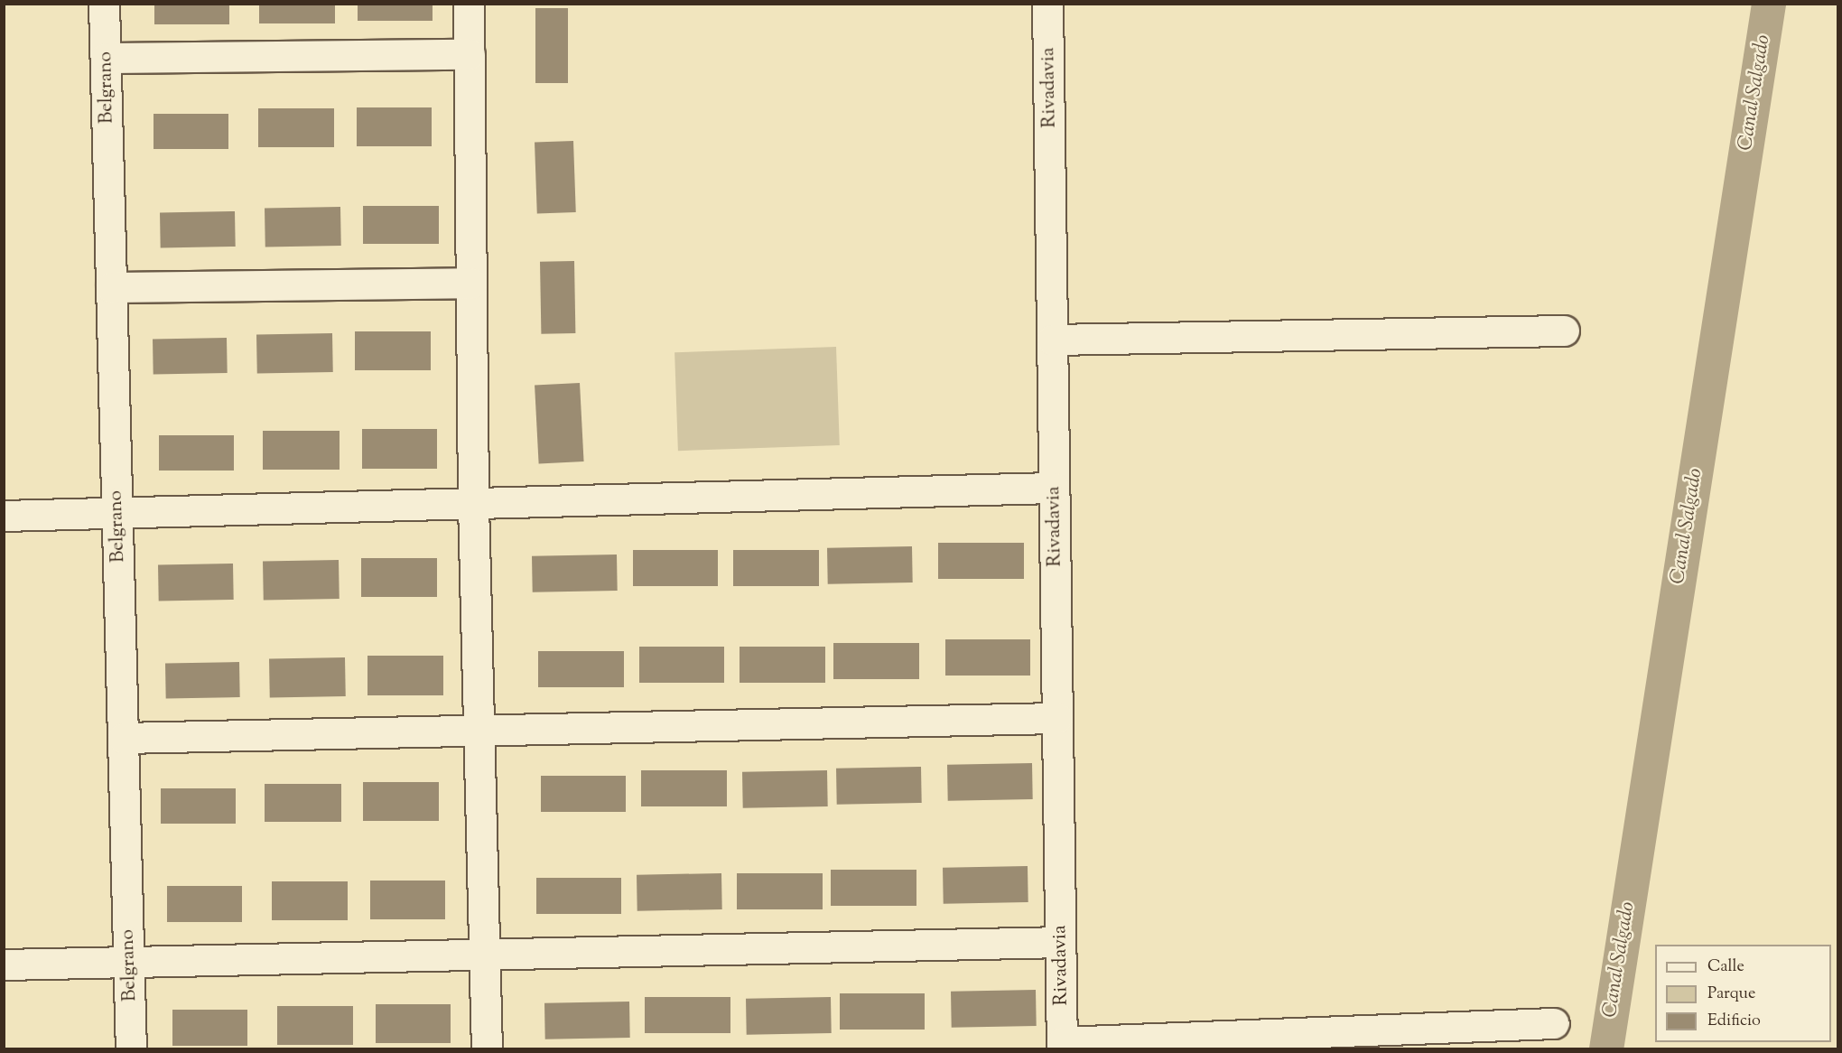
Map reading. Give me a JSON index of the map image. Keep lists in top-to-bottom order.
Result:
{
  "streets": {
    "street": ["Belgrano", "Rivadavia"]
  },
  "water": ["Canal Salgado"],
  "legend": ["Calle", "Parque", "Edificio"]
}
